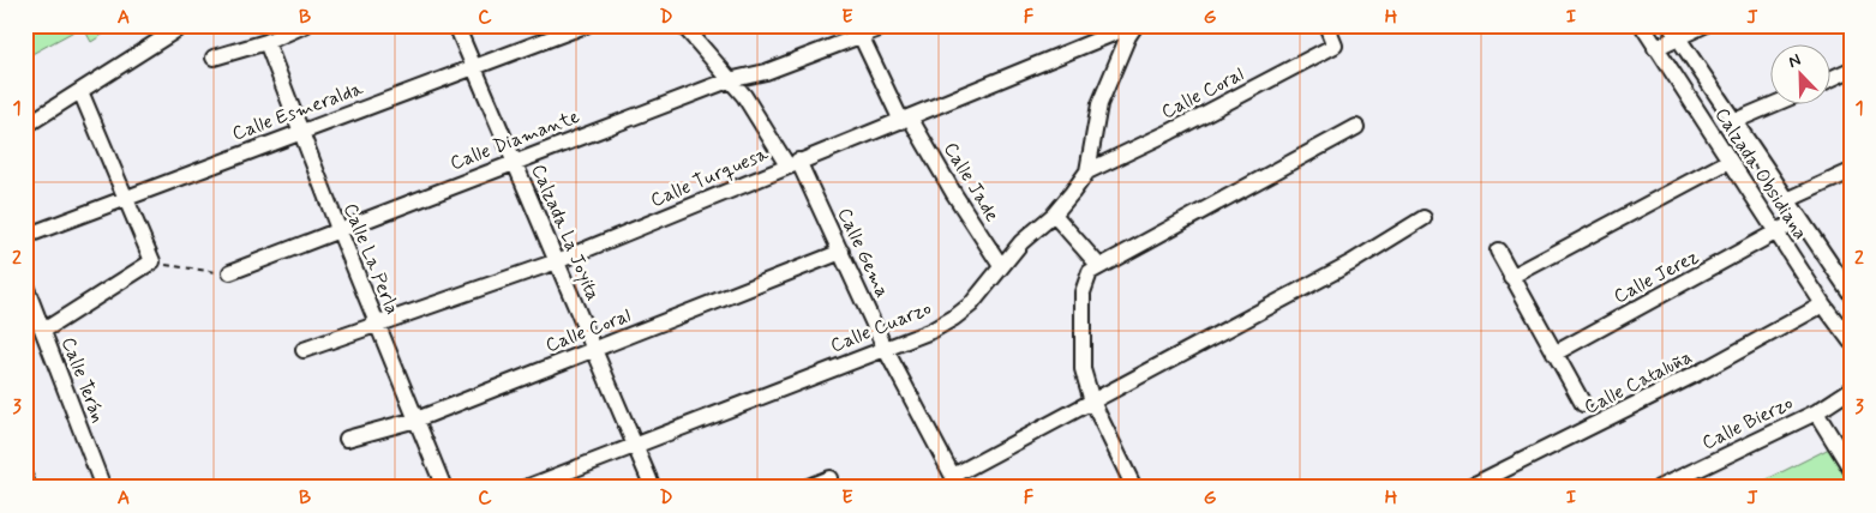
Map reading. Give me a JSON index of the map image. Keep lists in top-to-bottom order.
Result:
{
  "streets": {
    "street": [
      "Calle Coral",
      "Calle Esmeralda",
      "Calle Diamante",
      "Calzada Obsidiana",
      "Calle Turquesa",
      "Calle Jade",
      "Calzada La Joyita",
      "Calle Gema",
      "Calle La Perla",
      "Calle Jerez",
      "Calle Cuarzo",
      "Calle Terán",
      "Calle Cataluña",
      "Calle Bierzo"
    ]
  },
  "crossings": [
    ["Calle Coral", "Calzada La Joyita"],
    ["Calle Coral", "Calle Gema"],
    ["Calle Coral", "Calle La Perla"],
    ["Calle Coral", "Calle Cuarzo"],
    ["Calle Esmeralda", "Calzada La Joyita"],
    ["Calle Esmeralda", "Calle La Perla"],
    ["Calle Diamante", "Calle Jade"],
    ["Calle Diamante", "Calzada La Joyita"],
    ["Calle Diamante", "Calle Gema"],
    ["Calle Diamante", "Calle La Perla"],
    ["Calzada Obsidiana", "Calle Jerez"],
    ["Calzada Obsidiana", "Calle Cataluña"],
    ["Calle Turquesa", "Calle Jade"],
    ["Calle Turquesa", "Calzada La Joyita"],
    ["Calle Turquesa", "Calle Gema"],
    ["Calle Turquesa", "Calle La Perla"],
    ["Calle Turquesa", "Calle Cuarzo"],
    ["Calle Jade", "Calle Cuarzo"],
    ["Calzada La Joyita", "Calle Cuarzo"],
    ["Calle Gema", "Calle Cuarzo"]
  ],
  "north": "top left",
  "grid": {
    "columns": [
      "A",
      "B",
      "C",
      "D",
      "E",
      "F",
      "G",
      "H",
      "I",
      "J"
    ],
    "rows": ["1", "2", "3"]
  }
}
